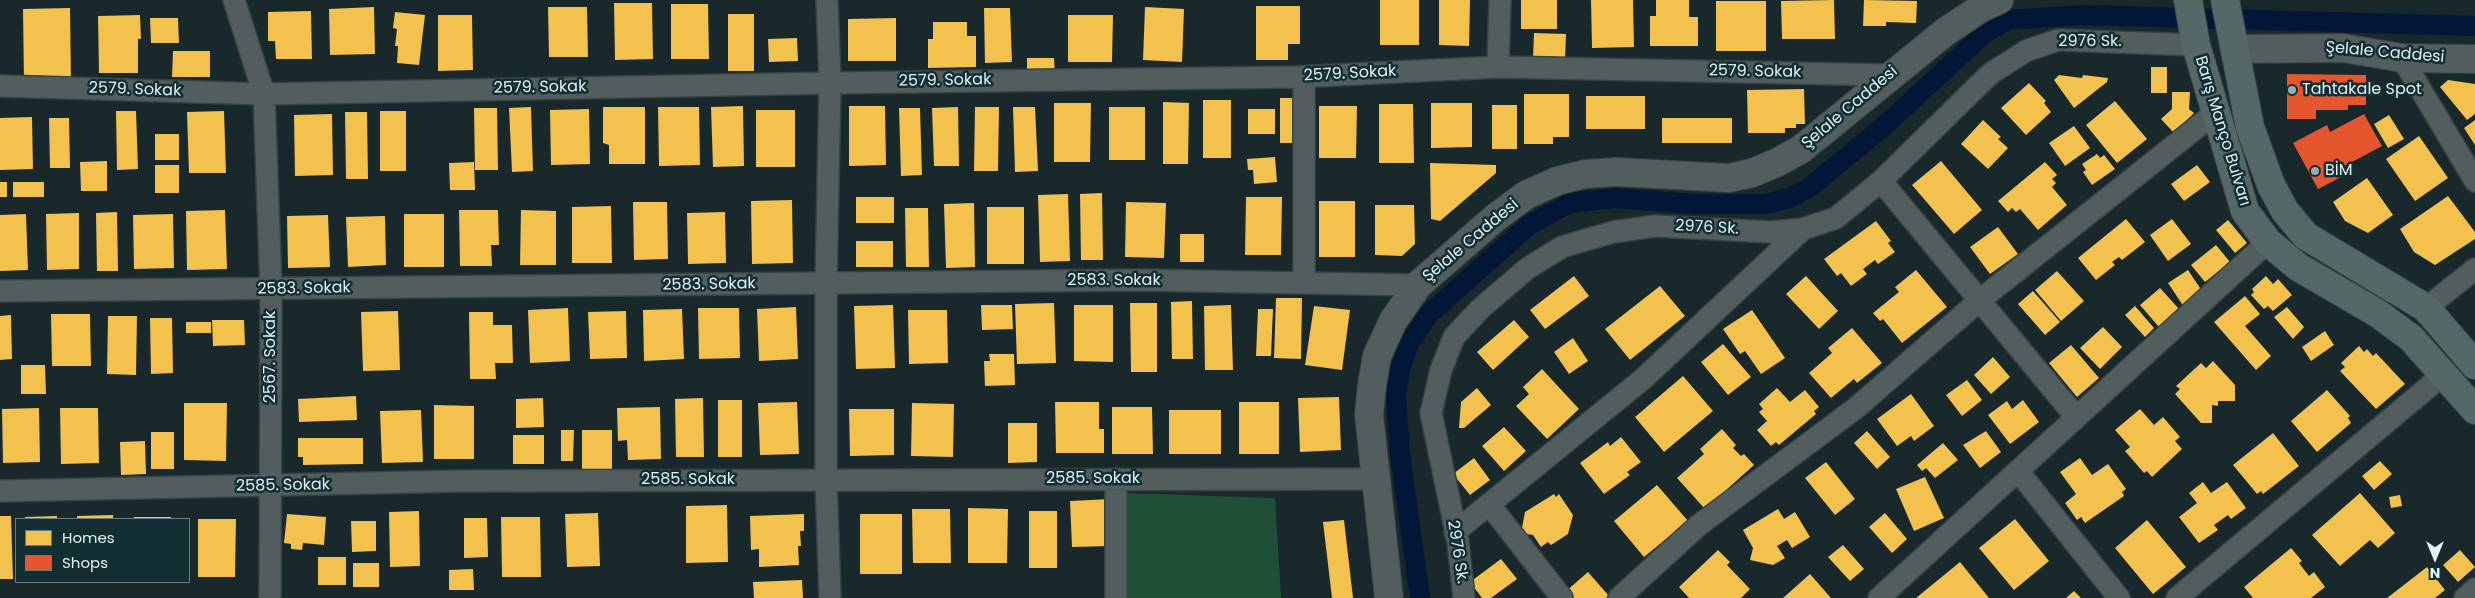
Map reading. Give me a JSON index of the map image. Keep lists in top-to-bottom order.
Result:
{
  "streets": {
    "main road": ["Barış Manço Bulvarı"],
    "street": [
      "2976 Sk.",
      "Şelale Caddesi",
      "2579. Sokak",
      "2583. Sokak",
      "2567. Sokak",
      "2585. Sokak"
    ]
  },
  "crossings": [
    ["2976 Sk.", "Barış Manço Bulvarı"],
    ["Şelale Caddesi", "2579. Sokak"],
    ["Şelale Caddesi", "Barış Manço Bulvarı"],
    ["Şelale Caddesi", "2583. Sokak"],
    ["Şelale Caddesi", "2585. Sokak"],
    ["2579. Sokak", "2567. Sokak"],
    ["2583. Sokak", "2567. Sokak"],
    ["2567. Sokak", "2585. Sokak"]
  ],
  "places": ["Tahtakale Spot", "BİM"],
  "legend": ["Homes", "Shops"],
  "north": "bottom"
}
